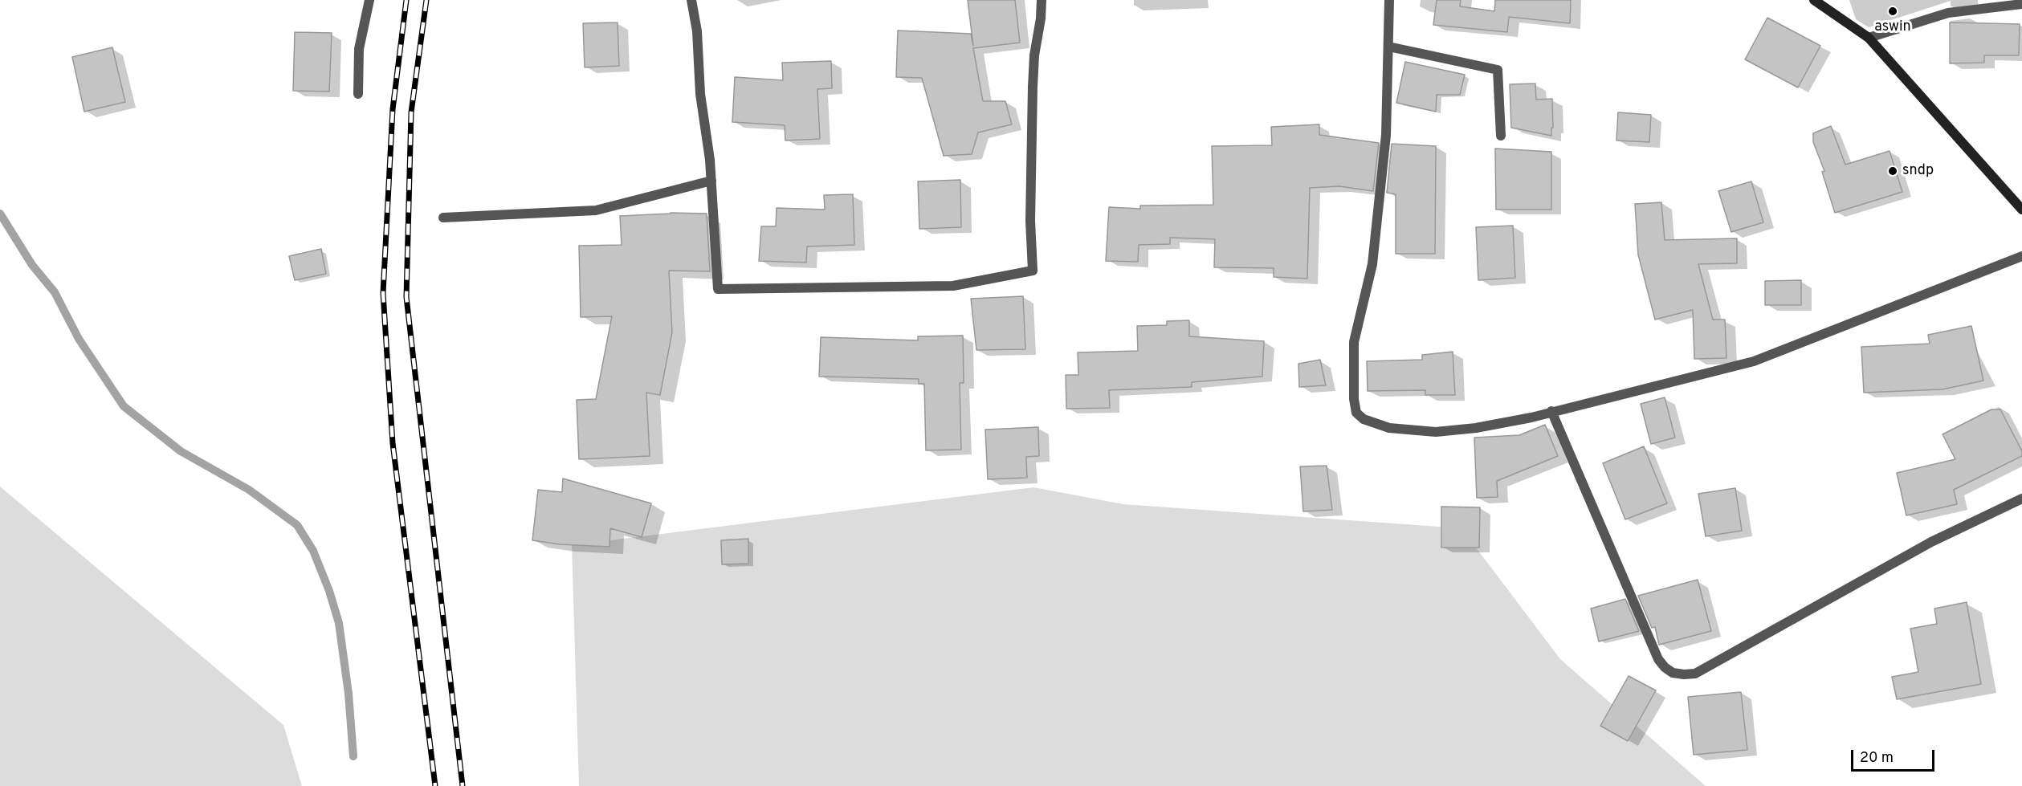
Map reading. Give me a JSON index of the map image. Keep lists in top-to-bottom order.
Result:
{
  "places": ["aswin", "sndp"],
  "scale_bar": "20 m"
}
